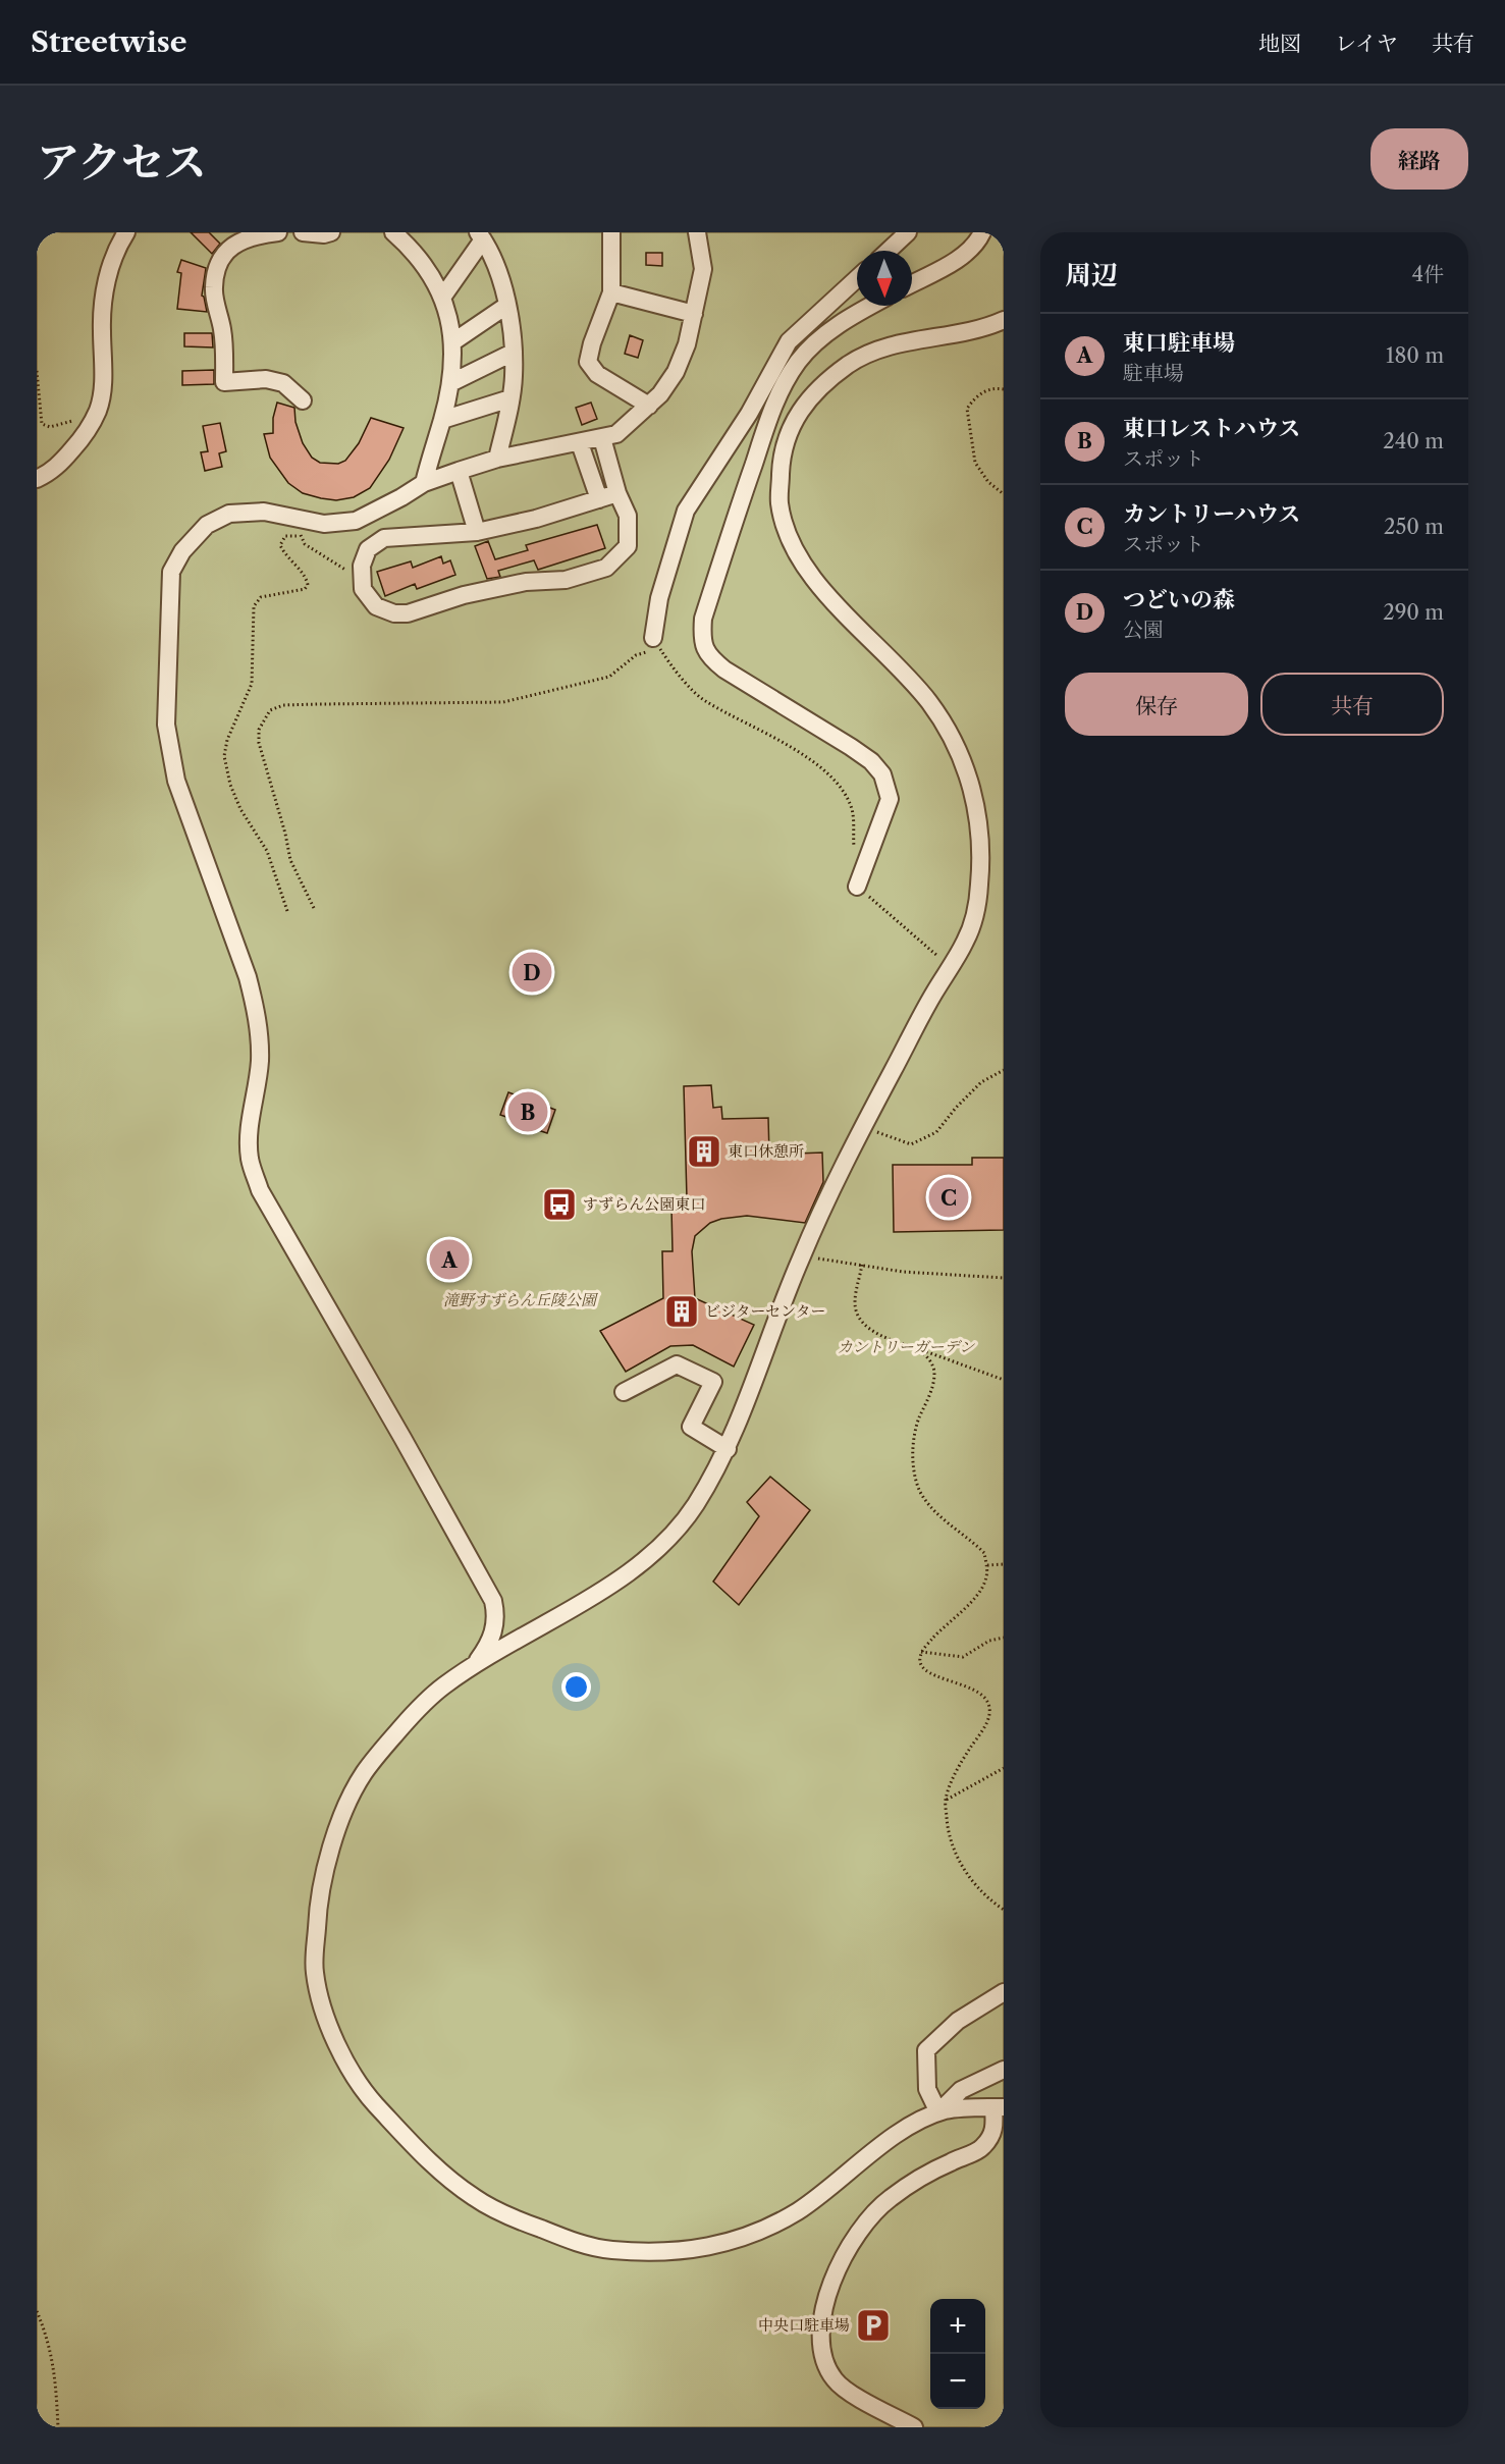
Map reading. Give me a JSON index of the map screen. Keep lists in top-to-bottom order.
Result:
{
  "parks": ["滝野すずらん丘陵公園", "カントリーガーデン"],
  "places": {
    "building": ["東口休憩所", "ビジターセンター"],
    "bus stop": ["すずらん公園東口"],
    "parking": ["中央口駐車場"]
  },
  "north": "bottom",
  "page": {
    "header": "Streetwise",
    "nav": ["地図", "レイヤ", "共有"],
    "title": "アクセス",
    "buttons": [
      "経路",
      ["保存", "共有"]
    ],
    "heading": ["周辺", "4件"],
    "list": [
      {
        "mark": "A",
        "name": "東口駐車場",
        "note": "駐車場",
        "value": "180 m"
      },
      {
        "mark": "B",
        "name": "東口レストハウス",
        "note": "スポット",
        "value": "240 m"
      },
      {
        "mark": "C",
        "name": "カントリーハウス",
        "note": "スポット",
        "value": "250 m"
      },
      {
        "mark": "D",
        "name": "つどいの森",
        "note": "公園",
        "value": "290 m"
      }
    ],
    "pins": [
      "D",
      "B",
      "C",
      "A"
    ],
    "map_buttons": ["+", "−"]
  }
}
